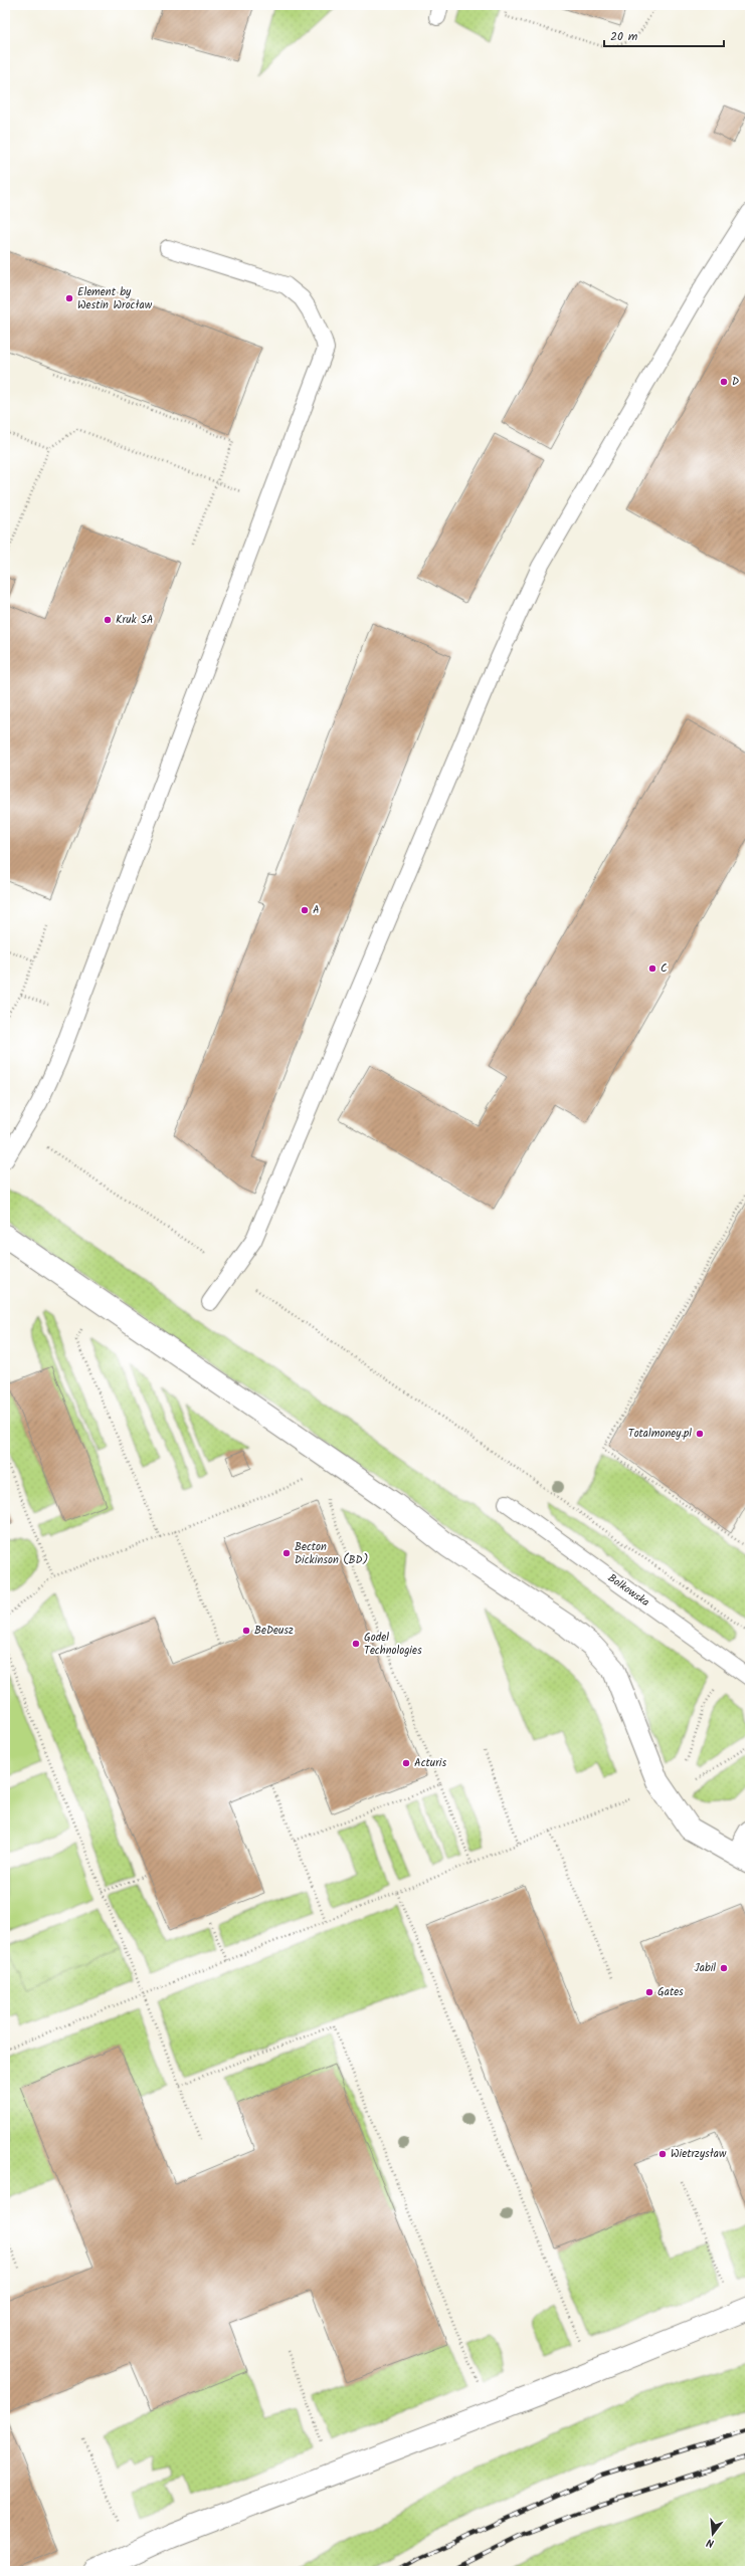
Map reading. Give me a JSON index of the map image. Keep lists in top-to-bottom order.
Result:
{
  "streets": {
    "lane": ["Bolkowska"]
  },
  "places": [
    "Element by Westin Wrocław",
    "D",
    "Kruk SA",
    "A",
    "C",
    "Totalmoney.pl",
    "Becton Dickinson (BD)",
    "BeDeusz",
    "Godel Technologies",
    "Acturis",
    "Jabil",
    "Gates",
    "Wietrzysław"
  ],
  "scale_bar": "20 m",
  "north": "bottom"
}
